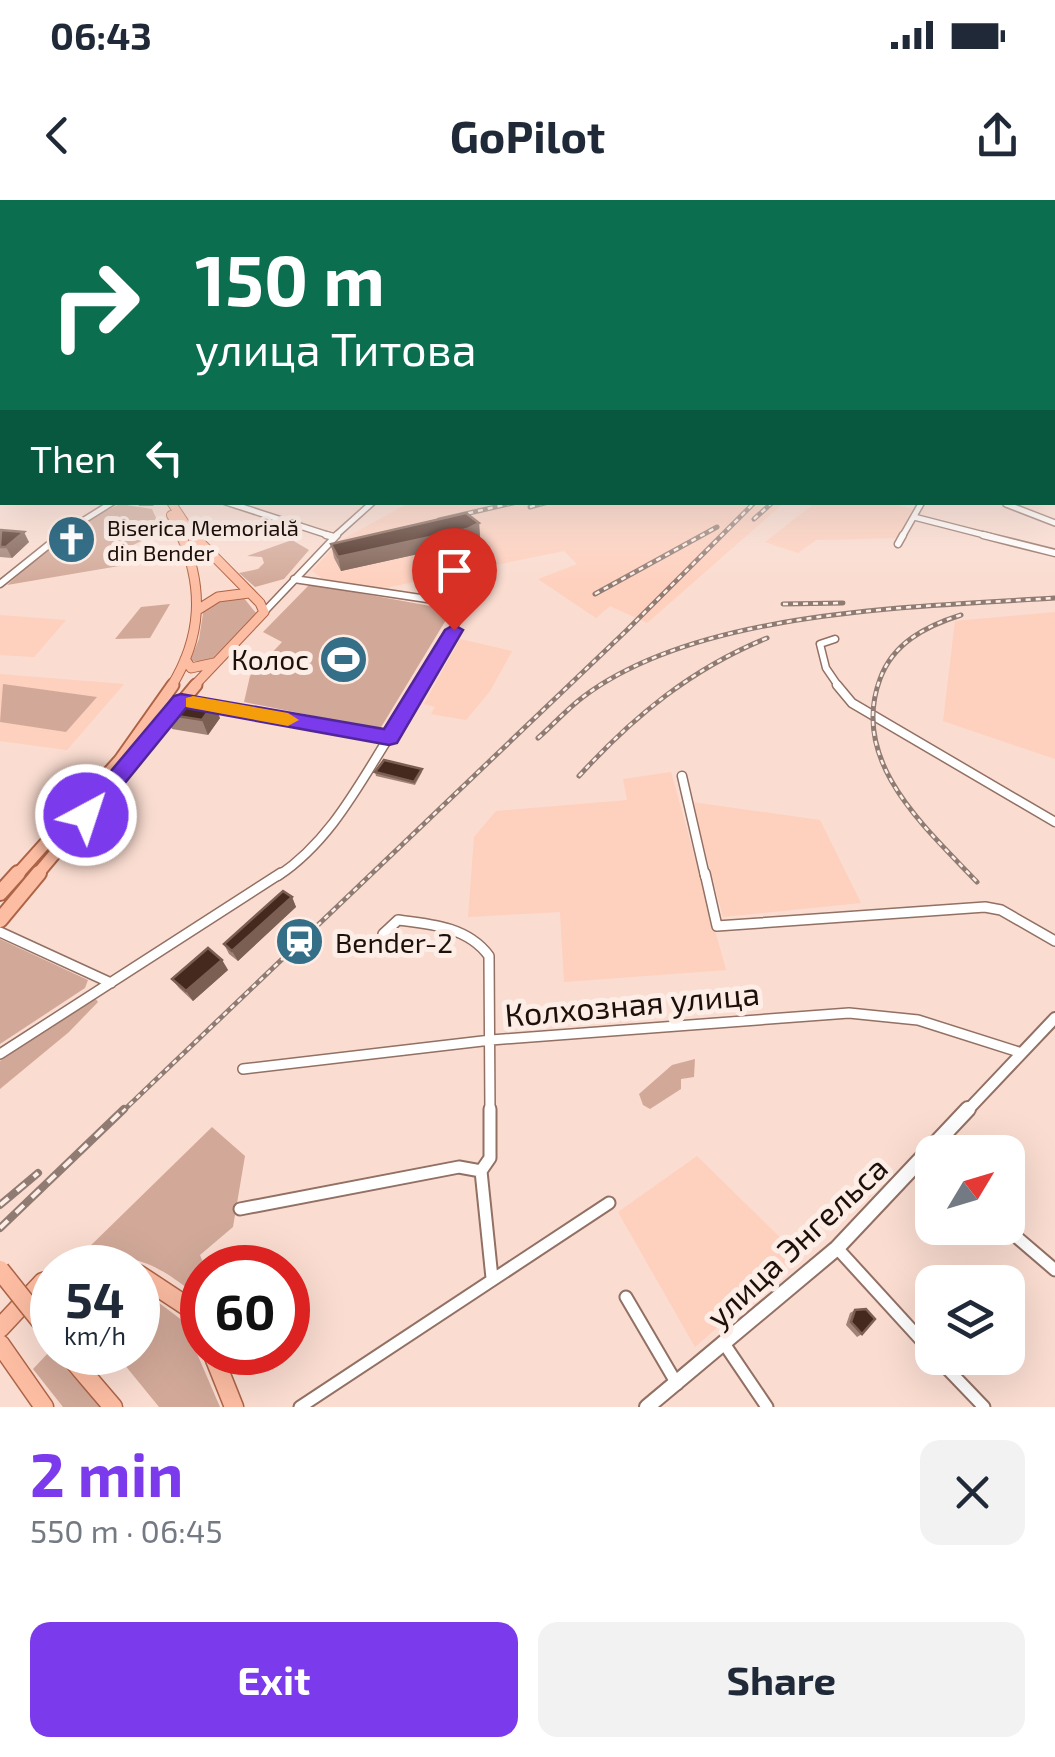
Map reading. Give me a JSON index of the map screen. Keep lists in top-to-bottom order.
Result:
{
  "streets": {
    "street": ["Колхозная улица", "улица Энгельса"]
  },
  "crossings": [
    ["Колхозная улица", "улица Энгельса"]
  ],
  "places": {
    "church": ["Biserica Memorială din Bender"],
    "sports": ["Колос"],
    "station": ["Bender-2"]
  },
  "north": "top right",
  "page": {
    "status": "06:43",
    "header": "GoPilot",
    "turn": ["150 m", "улица Титова"],
    "then": "Then",
    "speed": "54 km/h",
    "limit": "60",
    "heading": ["2 min", "550 m · 06:45"],
    "buttons": ["Exit", "Share"]
  }
}
